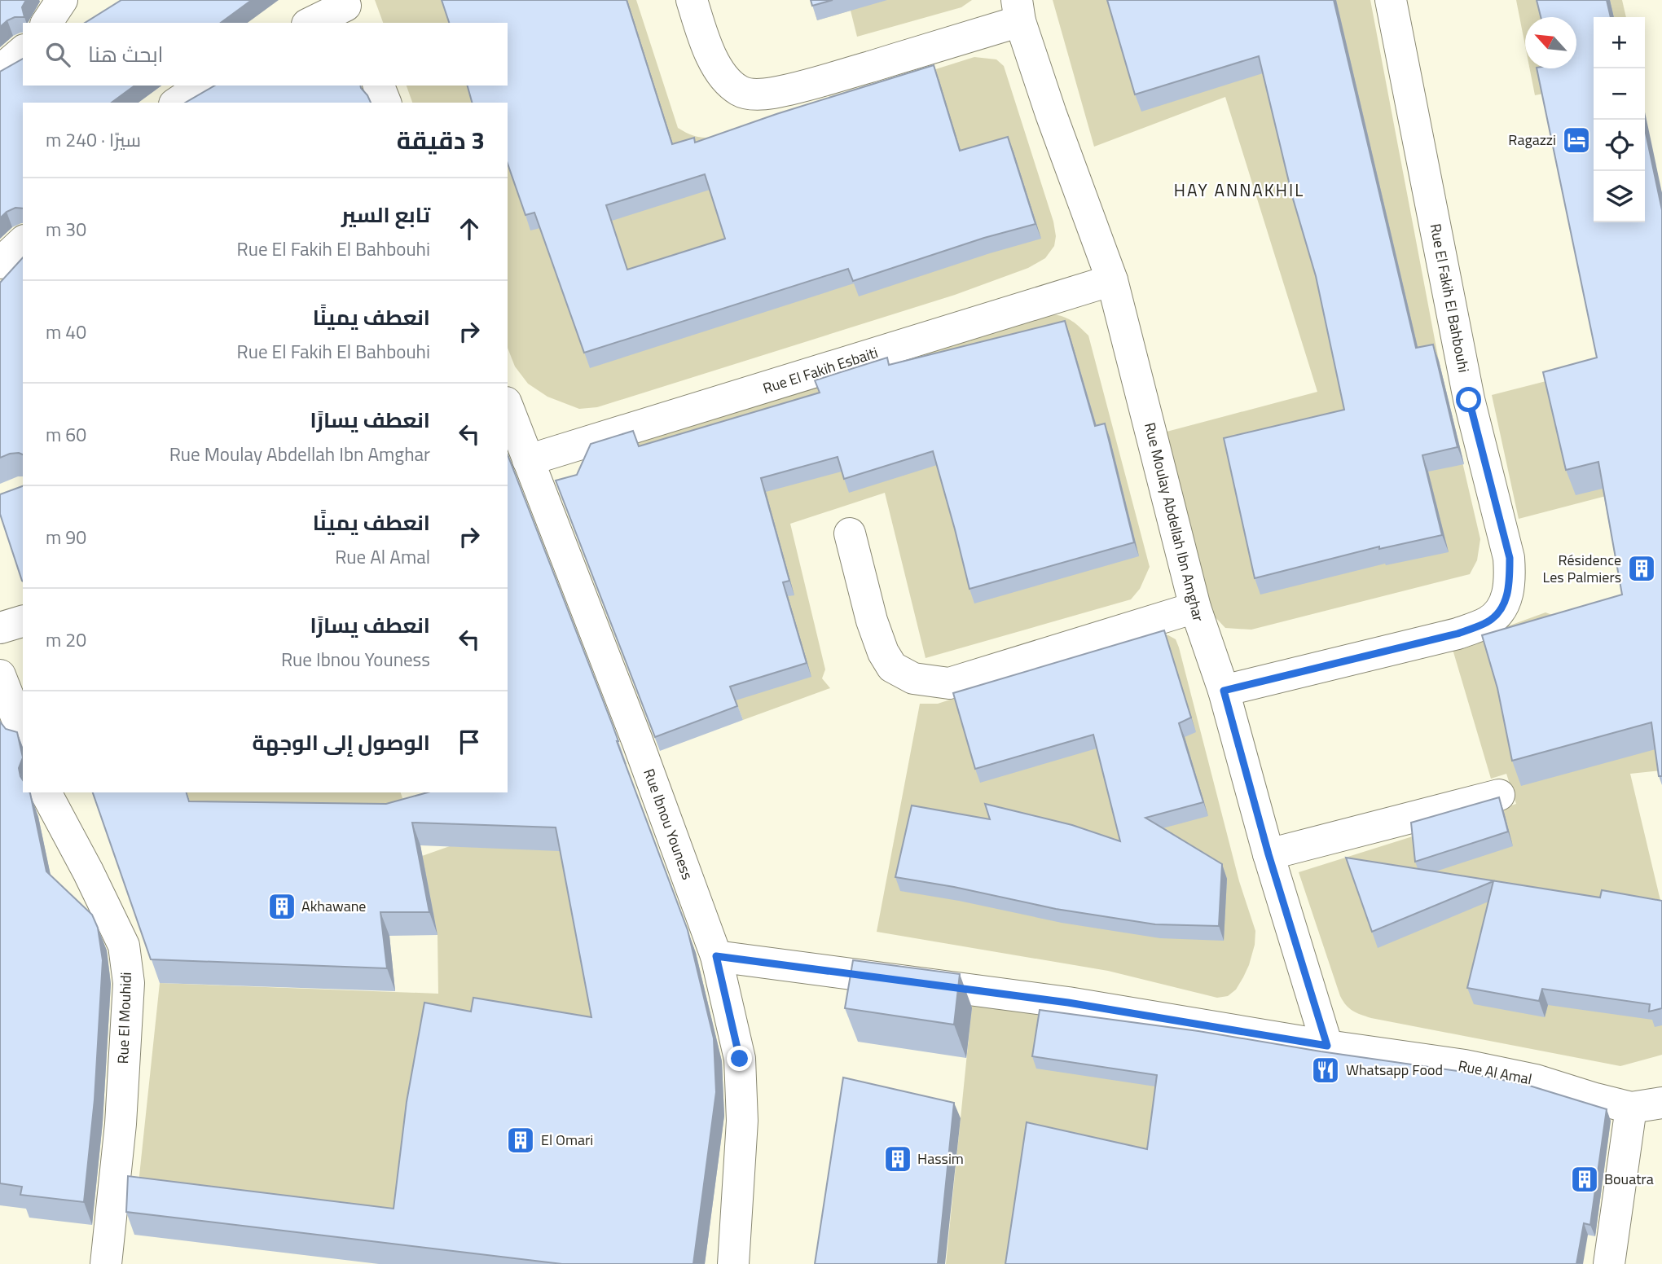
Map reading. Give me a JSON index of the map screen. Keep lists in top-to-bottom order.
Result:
{
  "streets": {
    "street": [
      "Rue El Fakih El Bahbouhi",
      "Rue El Fakih Esbaiti",
      "Rue Moulay Abdellah Ibn Amghar",
      "Rue Ibnou Youness",
      "Rue El Mouhidi",
      "Rue Al Amal"
    ]
  },
  "crossings": [
    ["Rue El Fakih El Bahbouhi", "Rue Moulay Abdellah Ibn Amghar"],
    ["Rue El Fakih Esbaiti", "Rue Moulay Abdellah Ibn Amghar"],
    ["Rue El Fakih Esbaiti", "Rue Ibnou Youness"],
    ["Rue Moulay Abdellah Ibn Amghar", "Rue Al Amal"],
    ["Rue Ibnou Youness", "Rue Al Amal"]
  ],
  "districts": ["HAY ANNAKHIL"],
  "places": {
    "hotel": ["Ragazzi"],
    "building": [
      "Résidence Les Palmiers",
      "Akhawane",
      "El Omari",
      "Hassim",
      "Bouatra"
    ],
    "restaurant": ["Whatsapp Food"]
  },
  "north": "top left",
  "page": {
    "map_buttons": ["+", "−"],
    "search": "ابحث هنا",
    "heading": ["3 دقيقة", "سيرًا · 240 m"],
    "list": [
      ["تابع السير", "Rue El Fakih El Bahbouhi", "30 m"],
      ["انعطف يمينًا", "Rue El Fakih El Bahbouhi", "40 m"],
      ["انعطف يسارًا", "Rue Moulay Abdellah Ibn Amghar", "60 m"],
      ["انعطف يمينًا", "Rue Al Amal", "90 m"],
      ["انعطف يسارًا", "Rue Ibnou Youness", "20 m"],
      "الوصول إلى الوجهة"
    ]
  }
}
